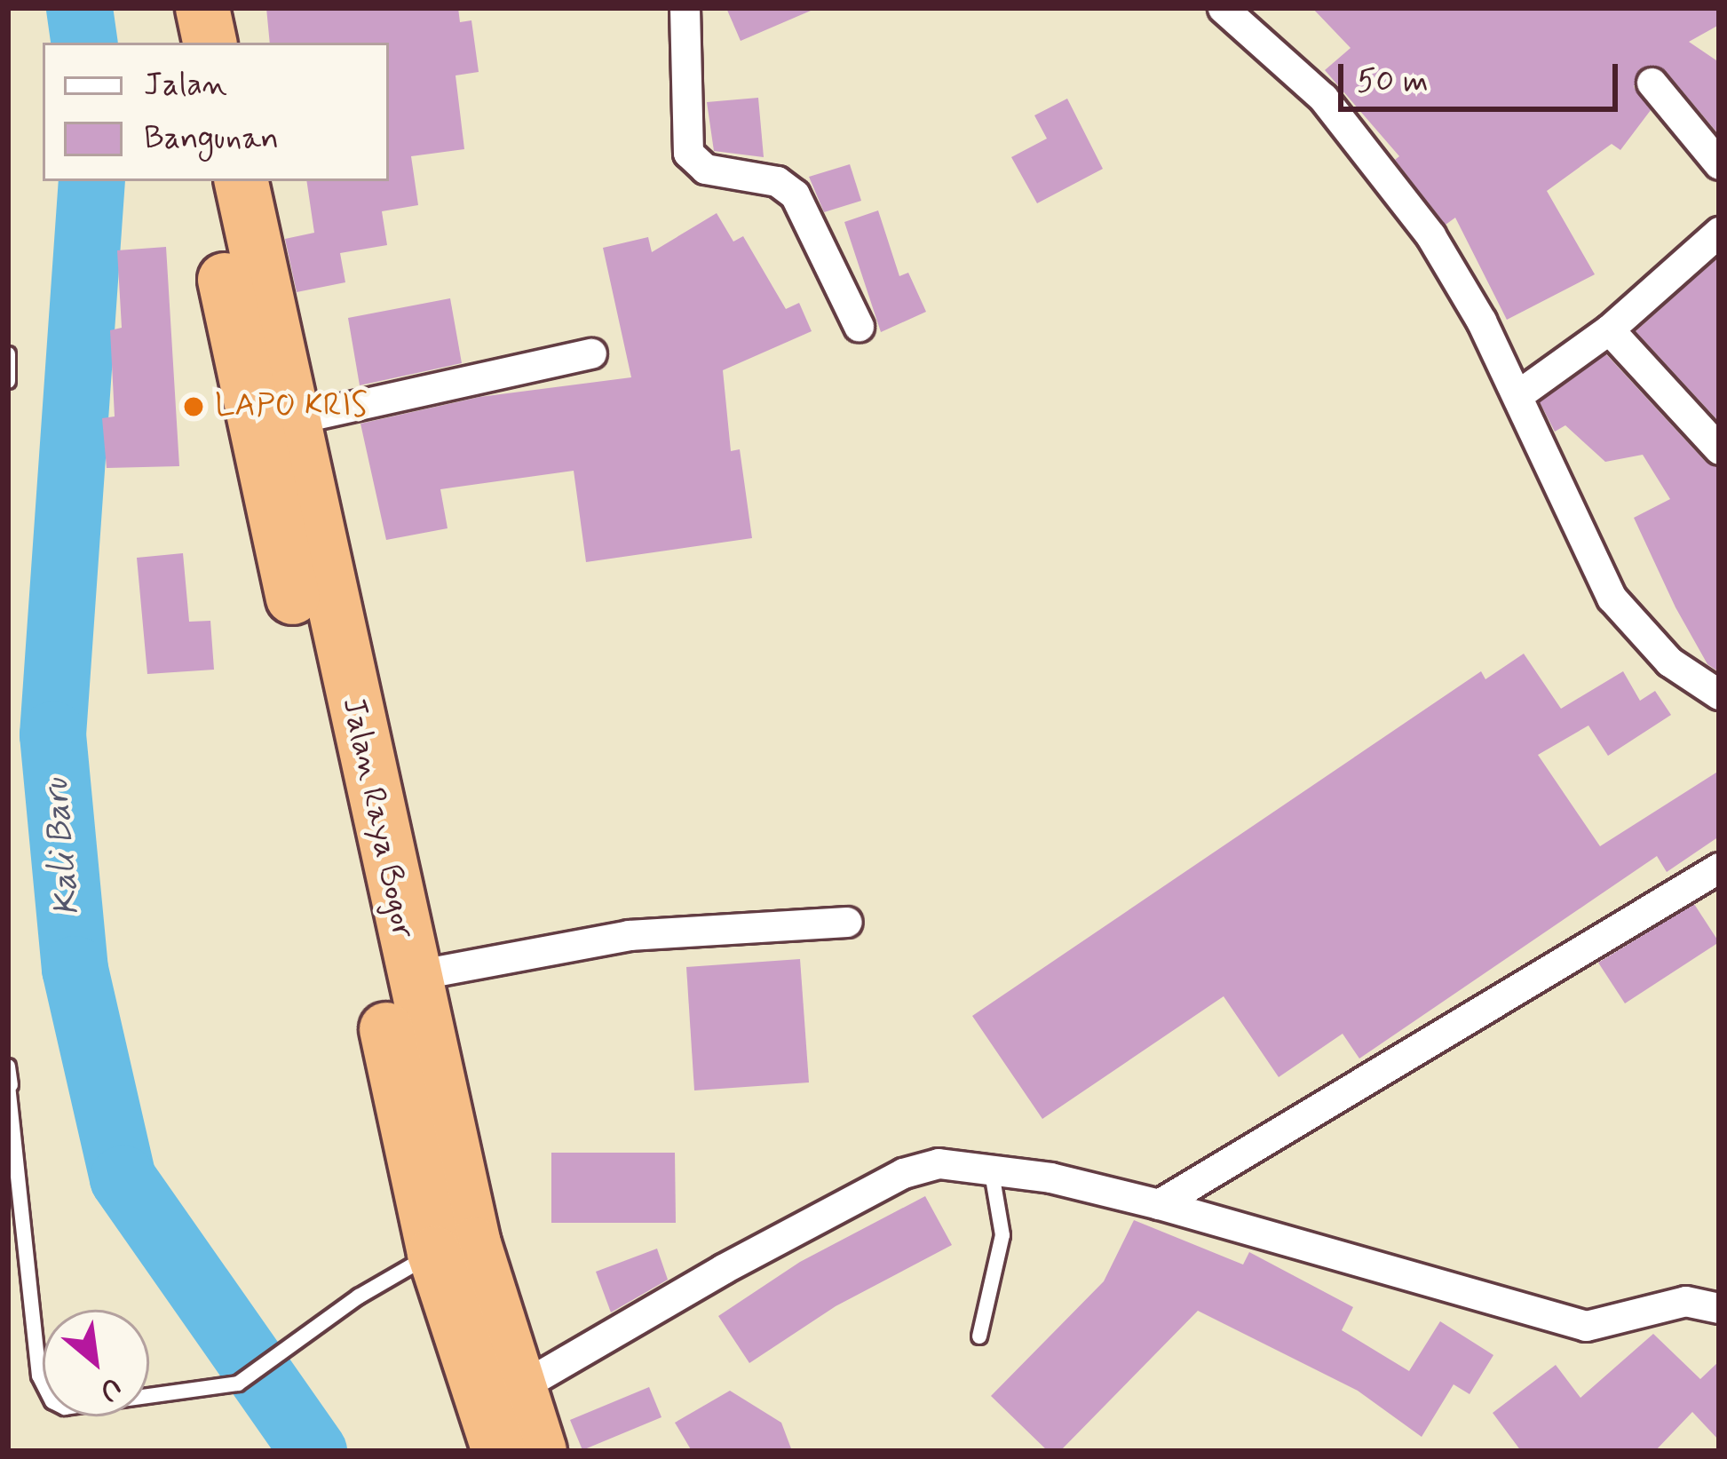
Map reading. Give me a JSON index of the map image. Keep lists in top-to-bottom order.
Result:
{
  "streets": {
    "highway": ["Jalan Raya Bogor"]
  },
  "water": ["Kali Baru"],
  "places": ["LAPO KRIS"],
  "legend": ["Jalan", "Bangunan"],
  "scale_bar": "50 m",
  "north": "bottom right"
}
